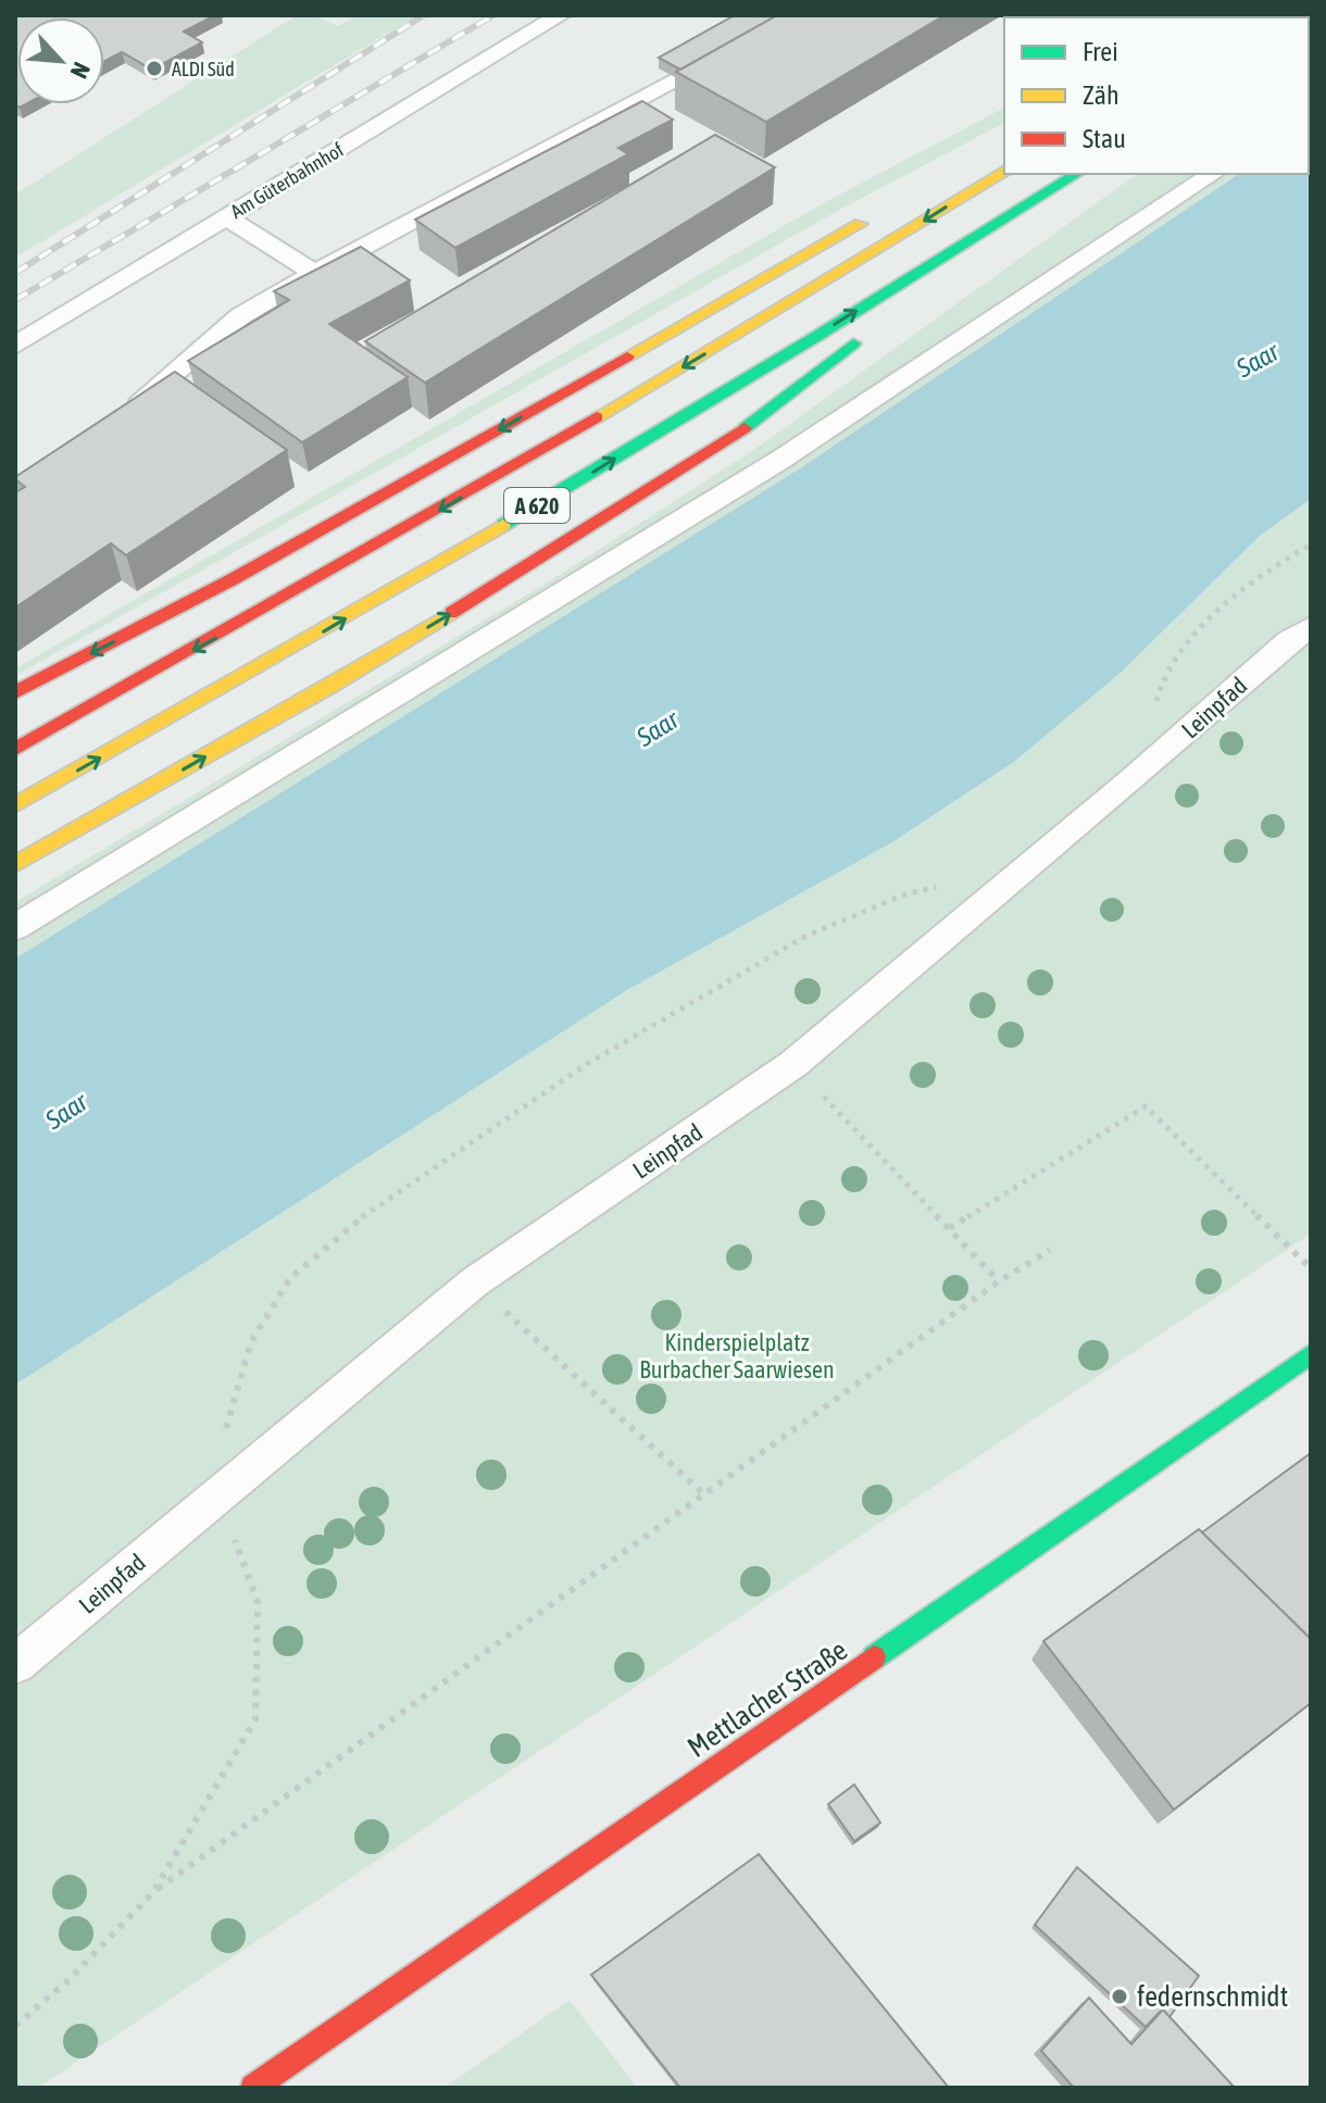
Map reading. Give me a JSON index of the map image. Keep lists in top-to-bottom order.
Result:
{
  "streets": {
    "main road": ["A 620", "Mettlacher Straße"],
    "lane": ["Am Güterbahnhof", "Leinpfad"]
  },
  "water": ["Saar"],
  "parks": ["Kinderspielplatz Burbacher Saarwiesen"],
  "places": ["ALDI Süd", "federnschmidt"],
  "legend": ["Frei", "Zäh", "Stau"],
  "north": "bottom right"
}
